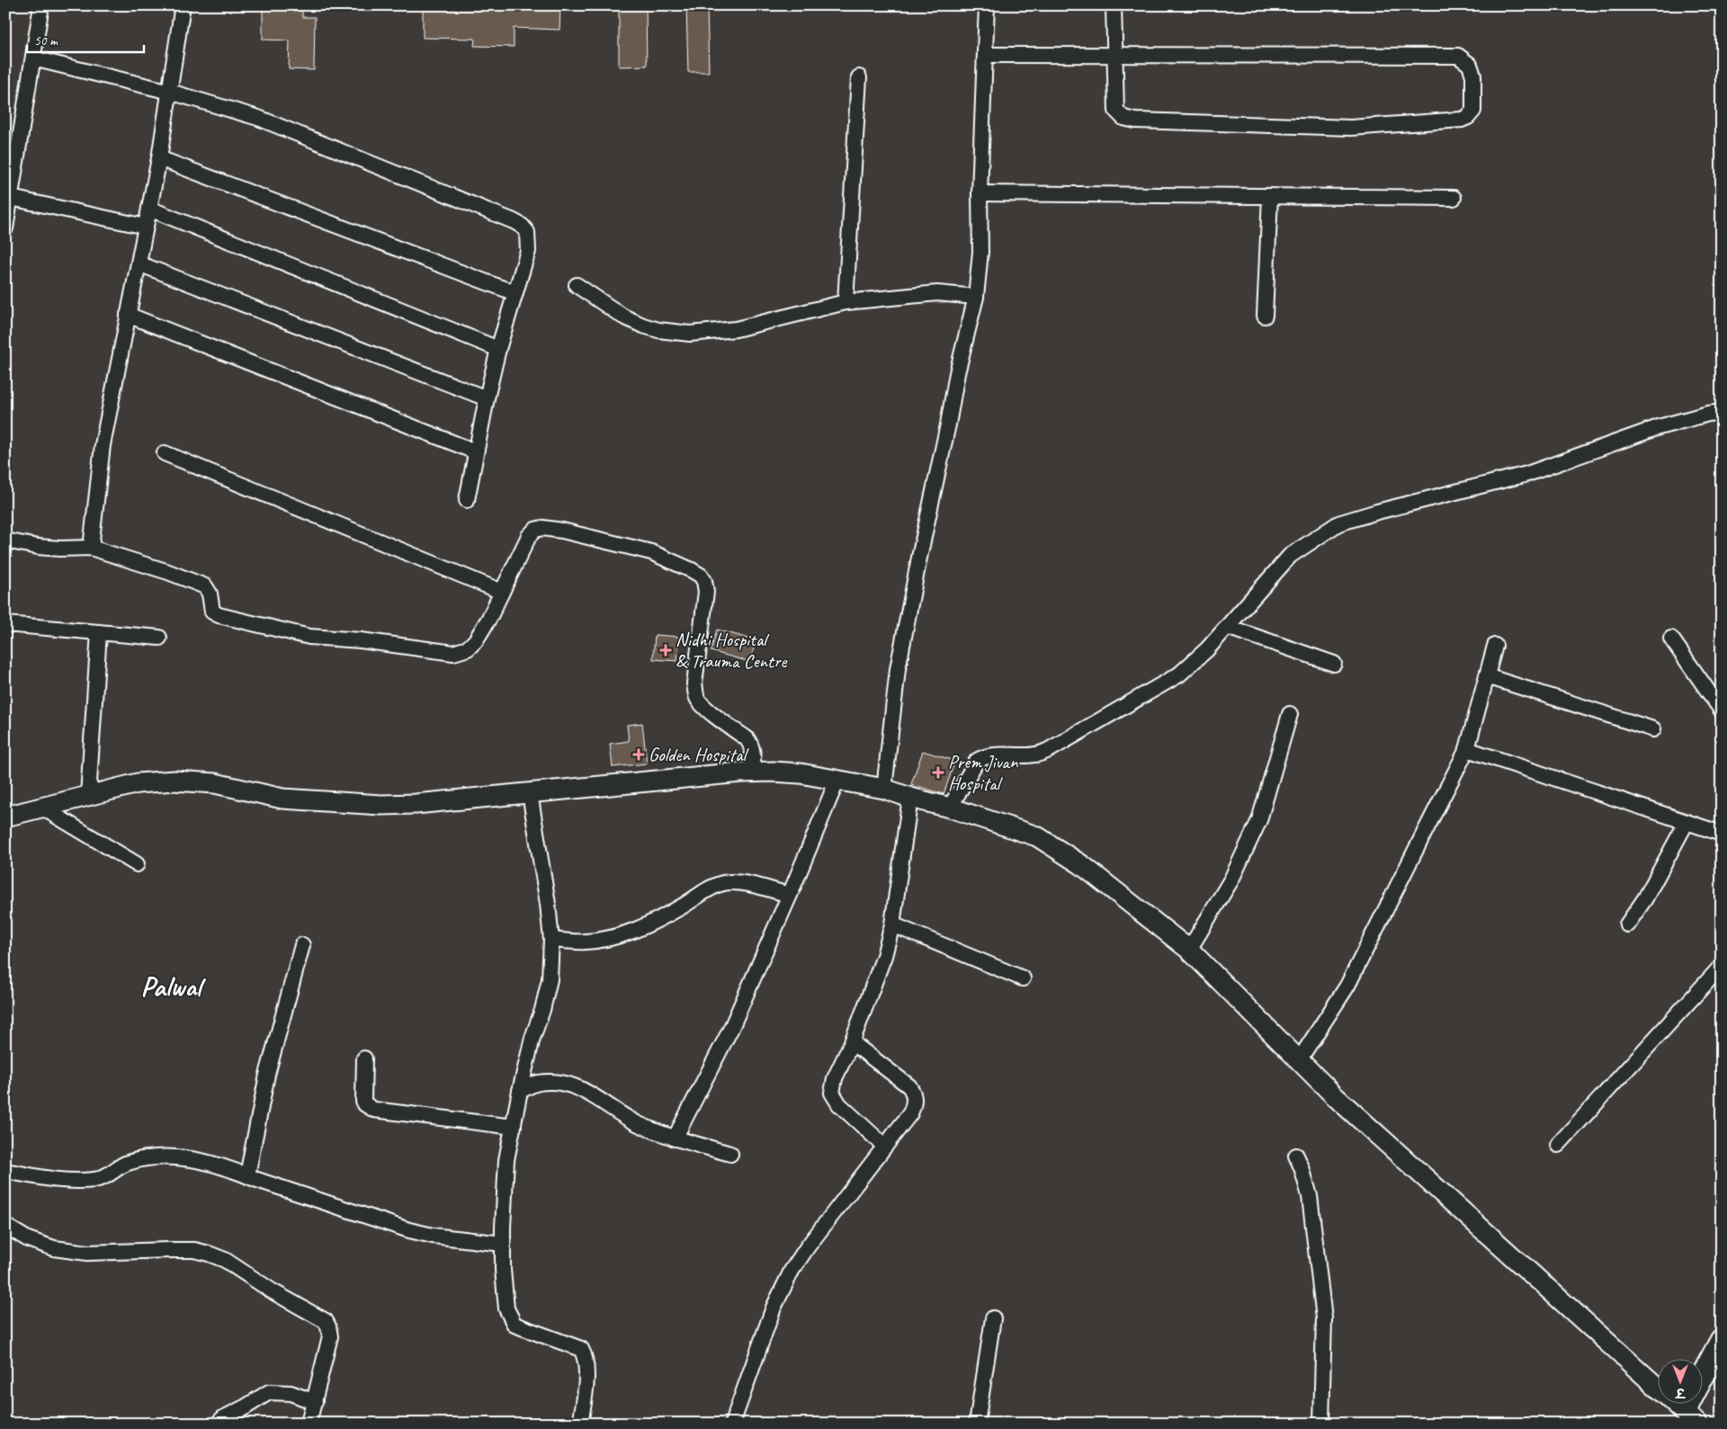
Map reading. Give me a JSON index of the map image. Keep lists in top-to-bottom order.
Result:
{
  "districts": ["Palwal"],
  "places": {
    "health": ["Nidhi Hospital & Trauma Centre", "Golden Hospital", "Prem Jivan Hospital"]
  },
  "scale_bar": "50 m",
  "north": "bottom"
}
